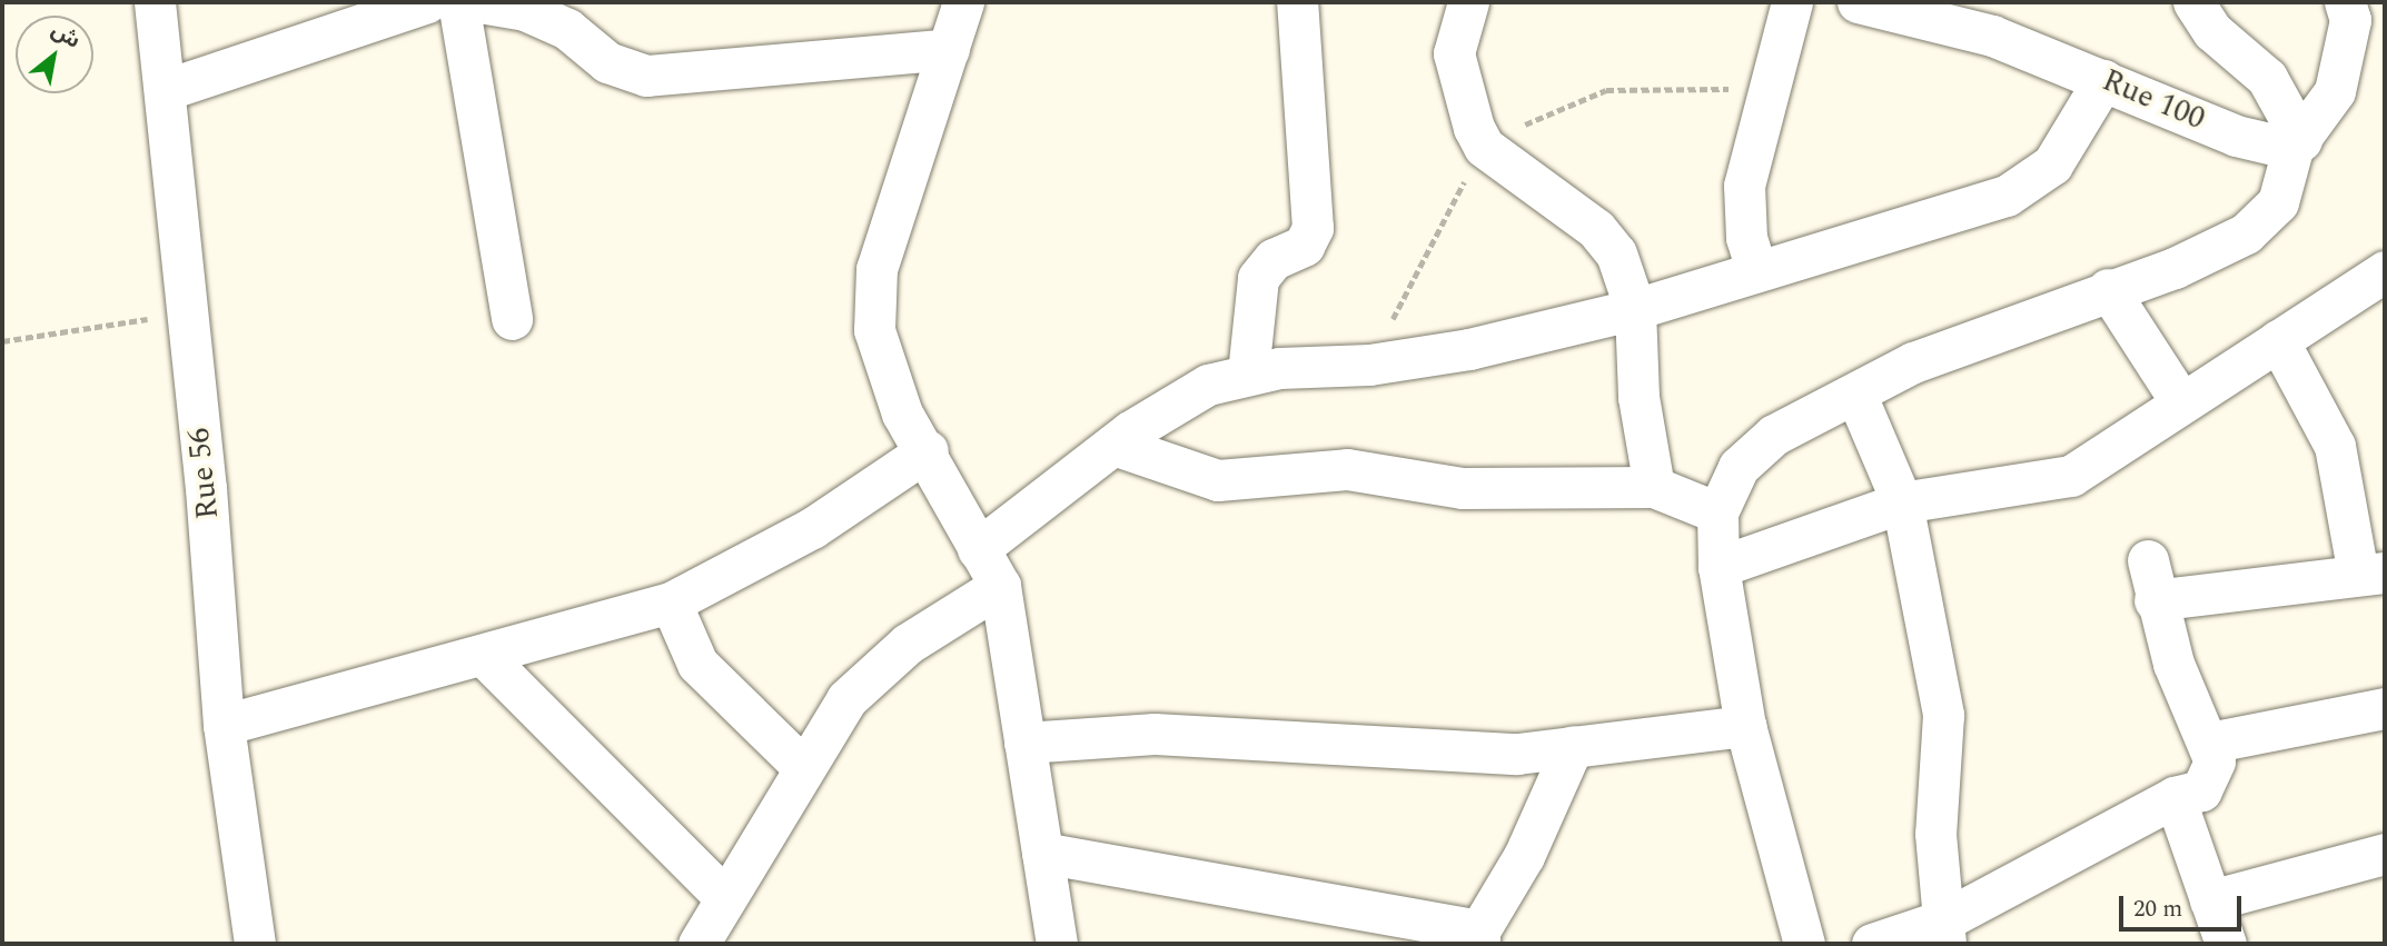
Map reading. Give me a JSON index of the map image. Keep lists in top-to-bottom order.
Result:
{
  "streets": {
    "street": ["Rue 100", "Rue 56"]
  },
  "scale_bar": "20 m",
  "north": "top right"
}
